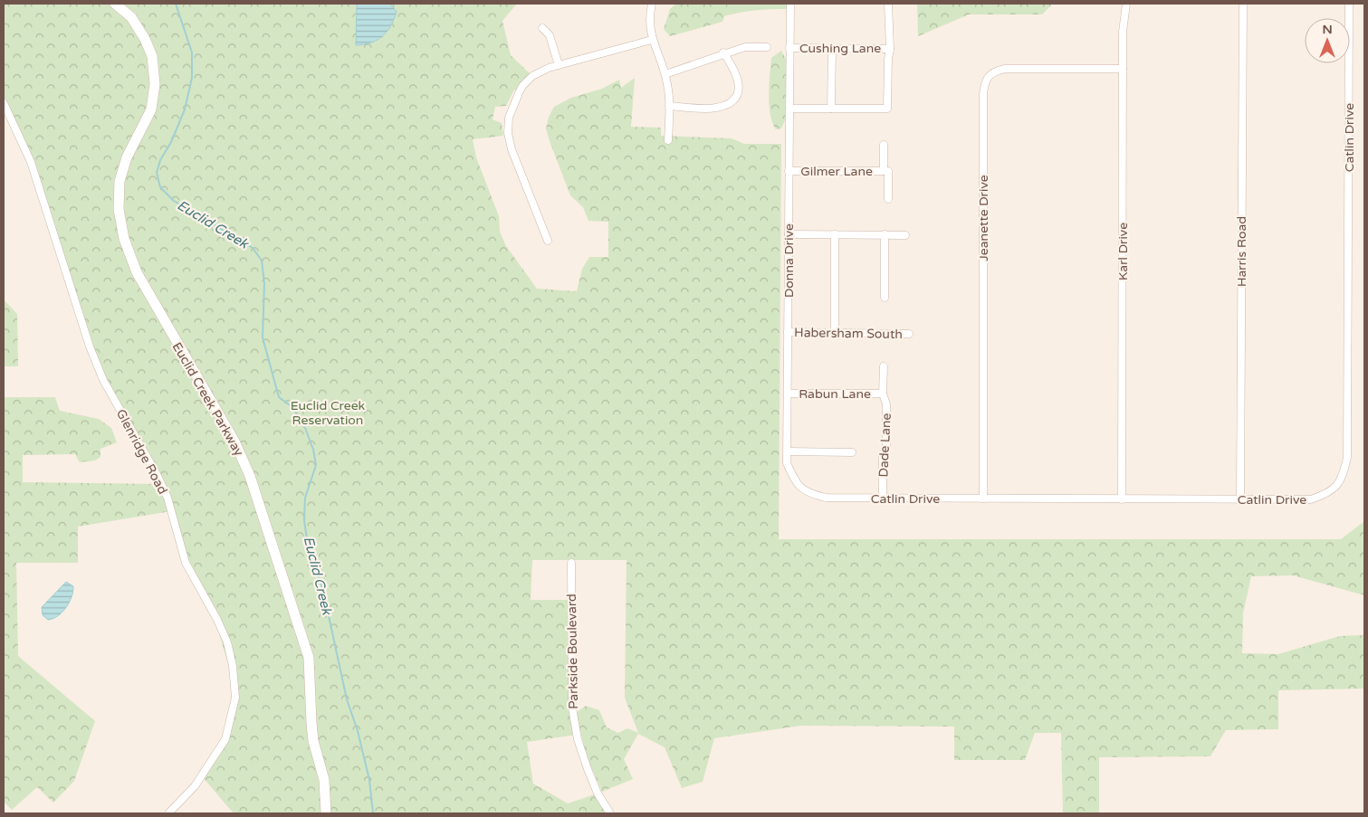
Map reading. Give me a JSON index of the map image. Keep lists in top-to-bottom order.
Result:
{
  "streets": {
    "street": [
      "Cushing Lane",
      "Catlin Drive",
      "Gilmer Lane",
      "Jeanette Drive",
      "Karl Drive",
      "Harris Road",
      "Donna Drive",
      "Habersham South",
      "Rabun Lane",
      "Euclid Creek Parkway",
      "Dade Lane",
      "Glenridge Road",
      "Parkside Boulevard"
    ]
  },
  "crossings": [
    ["Cushing Lane", "Donna Drive"],
    ["Catlin Drive", "Jeanette Drive"],
    ["Catlin Drive", "Karl Drive"],
    ["Catlin Drive", "Harris Road"],
    ["Catlin Drive", "Donna Drive"],
    ["Catlin Drive", "Dade Lane"],
    ["Gilmer Lane", "Donna Drive"],
    ["Jeanette Drive", "Karl Drive"],
    ["Donna Drive", "Habersham South"],
    ["Donna Drive", "Rabun Lane"],
    ["Rabun Lane", "Dade Lane"]
  ],
  "water": ["Euclid Creek"],
  "parks": ["Euclid Creek Reservation"],
  "north": "top"
}
